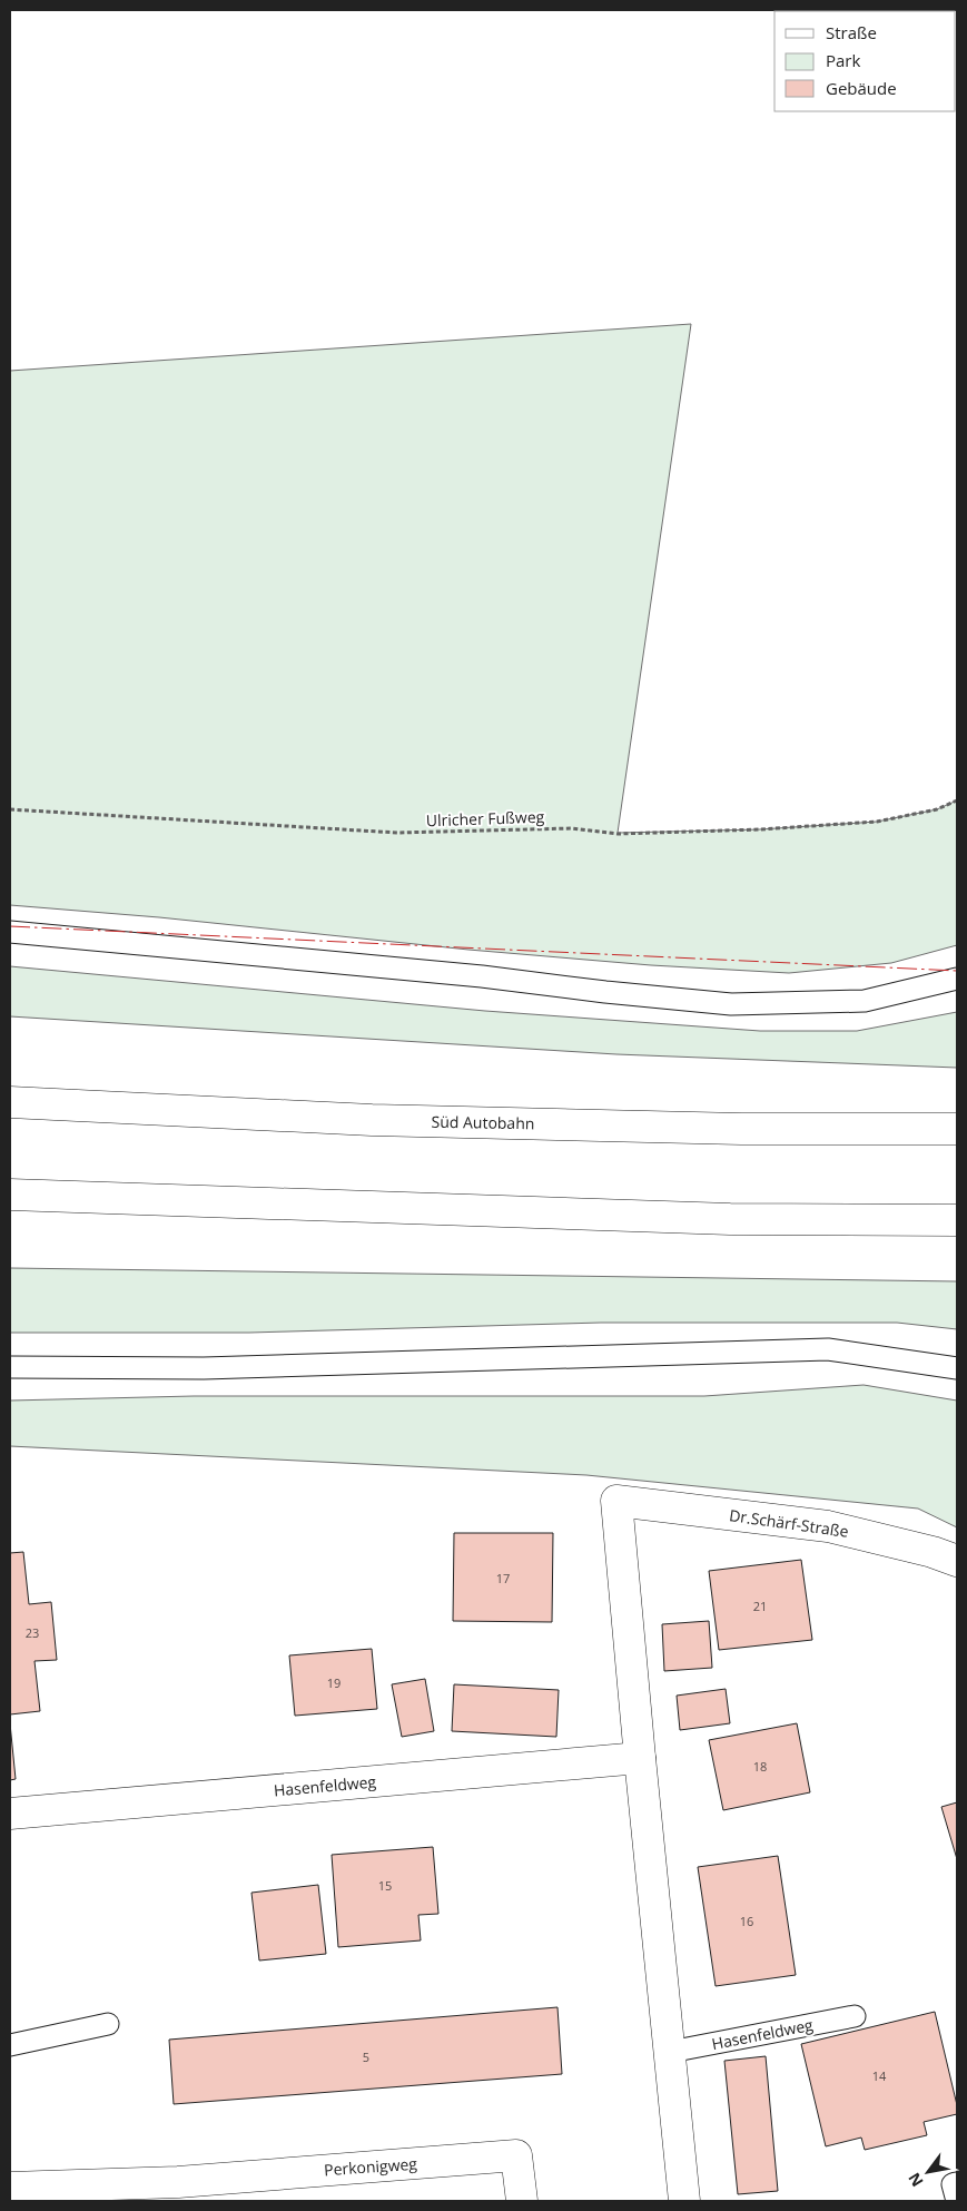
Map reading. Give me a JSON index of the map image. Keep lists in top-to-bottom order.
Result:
{
  "streets": {
    "main road": [
      "Süd Autobahn",
      "Dr.Schärf-Straße",
      "Hasenfeldweg",
      "Perkonigweg"
    ],
    "path": ["Ulricher Fußweg"]
  },
  "crossings": [
    ["Dr.Schärf-Straße", "Hasenfeldweg"]
  ],
  "house_numbers": [
    "17",
    "21",
    "23",
    "19",
    "18",
    "15",
    "16",
    "5",
    "14"
  ],
  "legend": ["Straße", "Park", "Gebäude"],
  "north": "bottom left"
}
